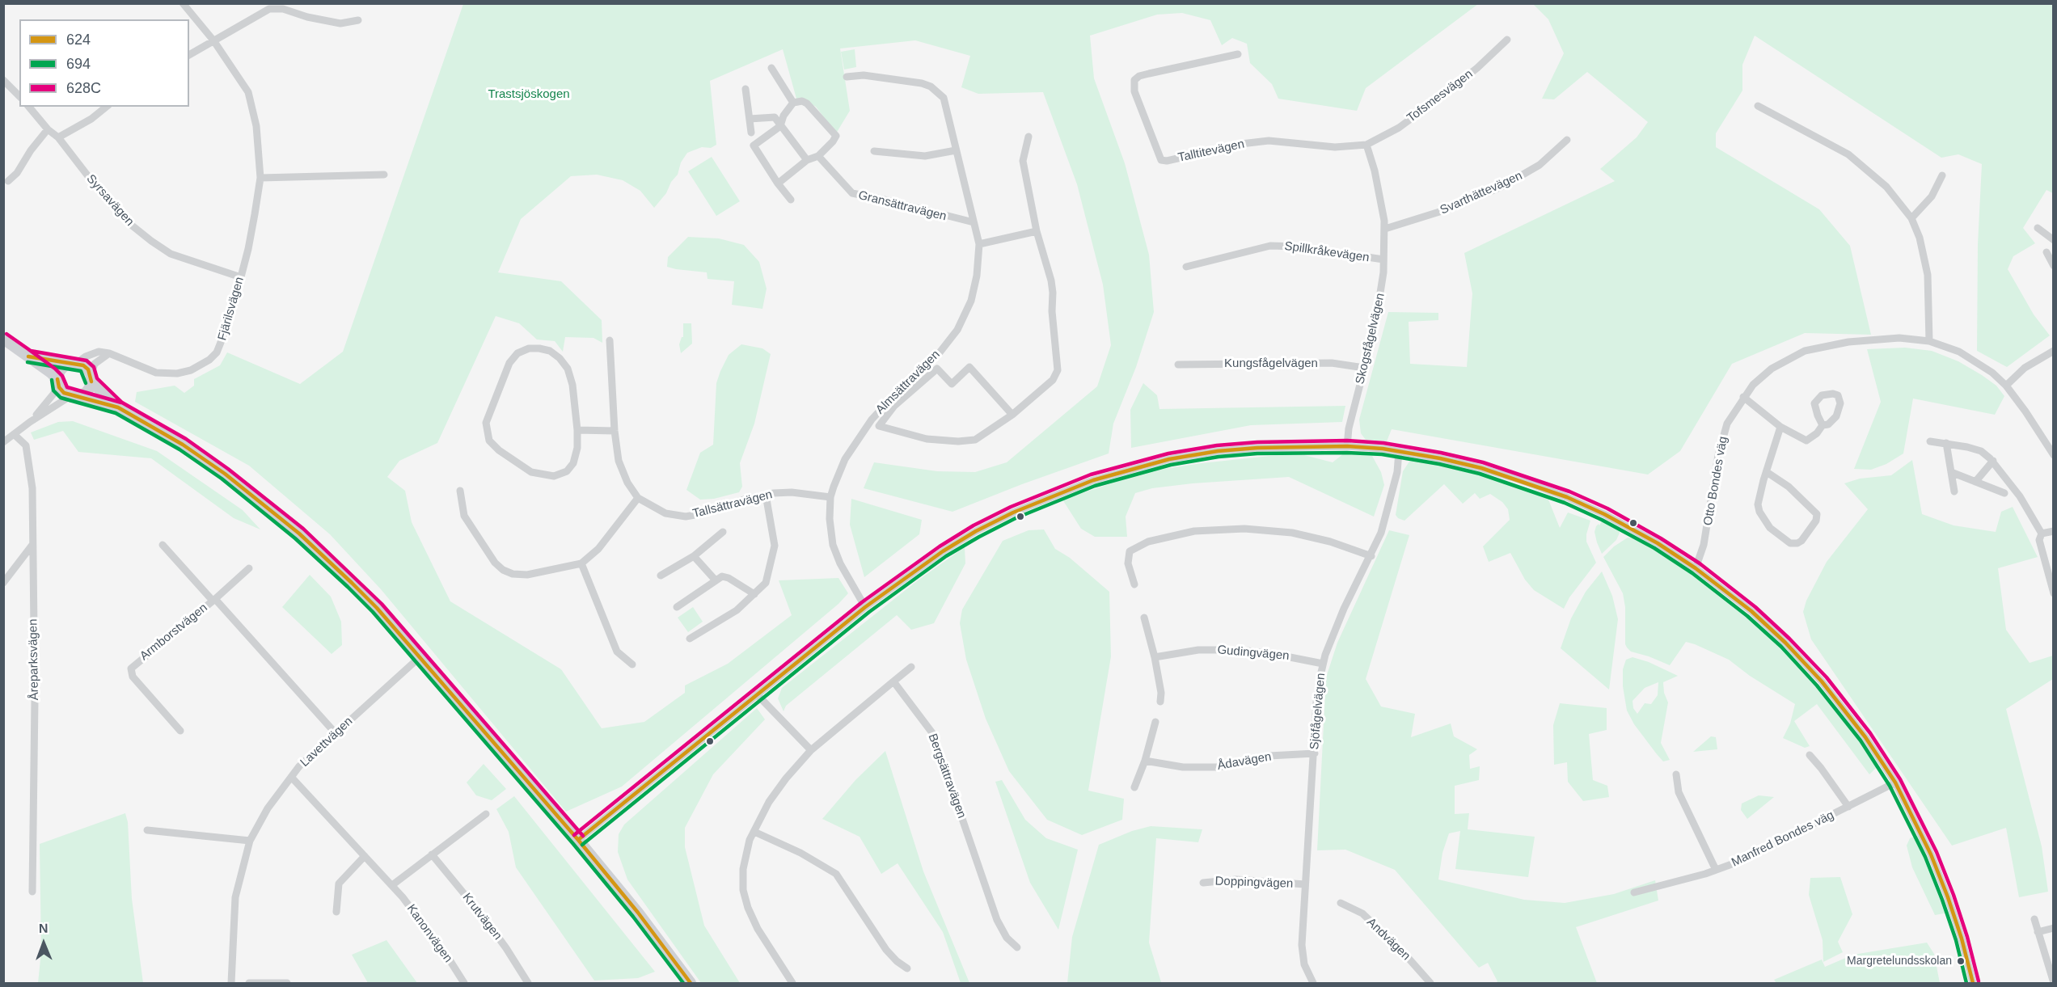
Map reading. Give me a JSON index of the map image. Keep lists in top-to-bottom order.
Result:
{
  "streets": {
    "street": [
      "Tofsmesvägen",
      "Talltitevägen",
      "Svarthättevägen",
      "Syrsavägen",
      "Gransättravägen",
      "Spillkråkevägen",
      "Fjärilsvägen",
      "Skogsfågelvägen",
      "Kungsfågelvägen",
      "Almsättravägen",
      "Otto Bondes väg",
      "Tallsättravägen",
      "Armborstvägen",
      "Gudingvägen",
      "Åreparksvägen",
      "Sjöfågelvägen",
      "Lavettvägen",
      "Ådavägen",
      "Bergsättravägen",
      "Manfred Bondes väg",
      "Doppingvägen",
      "Krutvägen",
      "Kanonvägen",
      "Andvägen"
    ]
  },
  "crossings": [
    ["Tofsmesvägen", "Talltitevägen"],
    ["Tofsmesvägen", "Skogsfågelvägen"],
    ["Talltitevägen", "Skogsfågelvägen"],
    ["Svarthättevägen", "Skogsfågelvägen"],
    ["Syrsavägen", "Fjärilsvägen"],
    ["Gransättravägen", "Almsättravägen"],
    ["Spillkråkevägen", "Skogsfågelvägen"],
    ["Skogsfågelvägen", "Kungsfågelvägen"],
    ["Almsättravägen", "Tallsättravägen"],
    ["Armborstvägen", "Lavettvägen"],
    ["Gudingvägen", "Sjöfågelvägen"],
    ["Sjöfågelvägen", "Ådavägen"],
    ["Sjöfågelvägen", "Doppingvägen"],
    ["Lavettvägen", "Kanonvägen"]
  ],
  "parks": ["Trastsjöskogen"],
  "places": ["Margretelundsskolan"],
  "lines": ["transit line 628C", "transit line 624", "transit line 694"],
  "legend": ["624", "694", "628C"],
  "north": "top"
}
